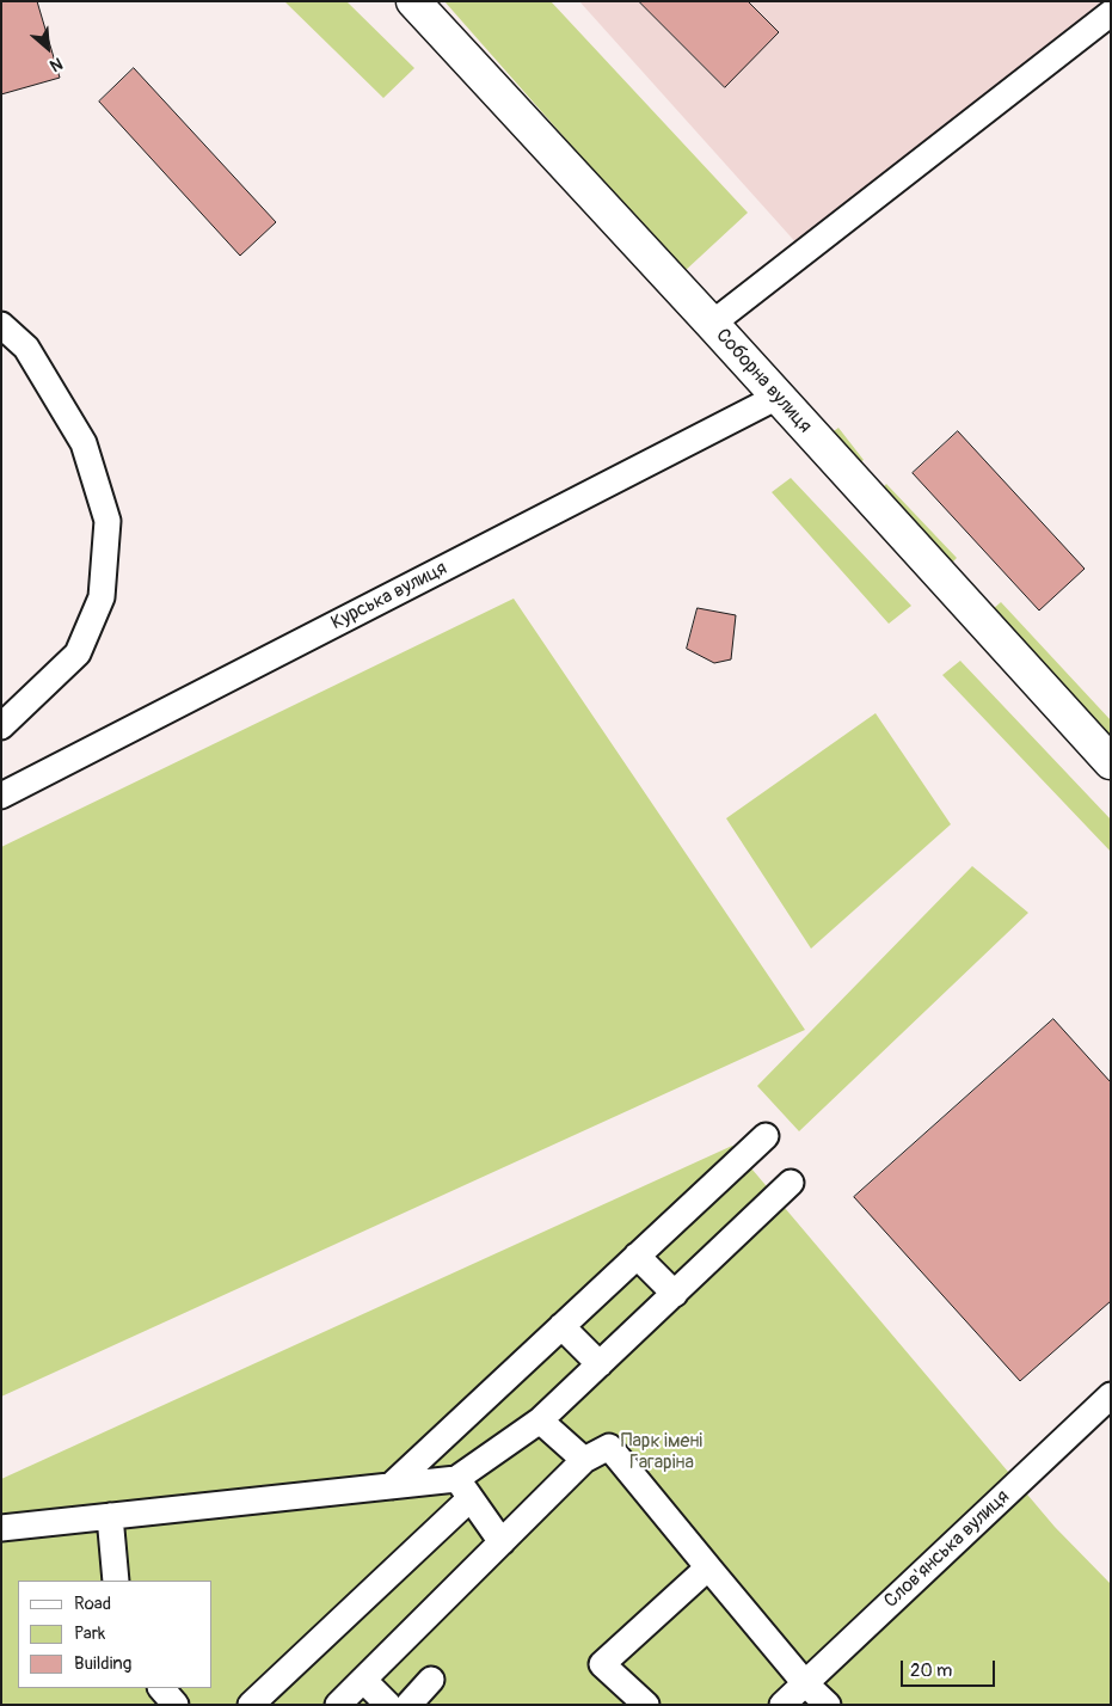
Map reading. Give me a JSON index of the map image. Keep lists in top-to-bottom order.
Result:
{
  "streets": {
    "street": ["Соборна вулиця", "Курська вулиця", "Слов'янська вулиця"]
  },
  "crossings": [
    ["Соборна вулиця", "Курська вулиця"]
  ],
  "parks": ["Парк імені Гагаріна"],
  "legend": ["Road", "Park", "Building"],
  "scale_bar": "20 m",
  "north": "bottom right"
}
